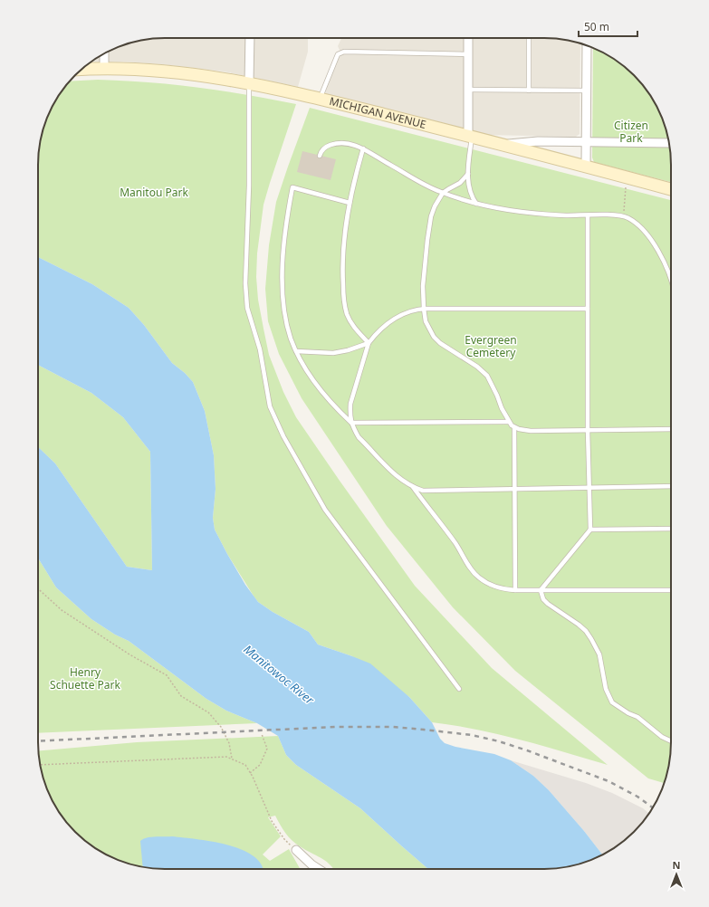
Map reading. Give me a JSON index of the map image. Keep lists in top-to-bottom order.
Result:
{
  "streets": {
    "street": ["MICHIGAN AVENUE"]
  },
  "water": ["Manitowoc River"],
  "parks": [
    "Citizen Park",
    "Manitou Park",
    "Evergreen Cemetery",
    "Henry Schuette Park"
  ],
  "scale_bar": "50 m",
  "north": "top"
}
